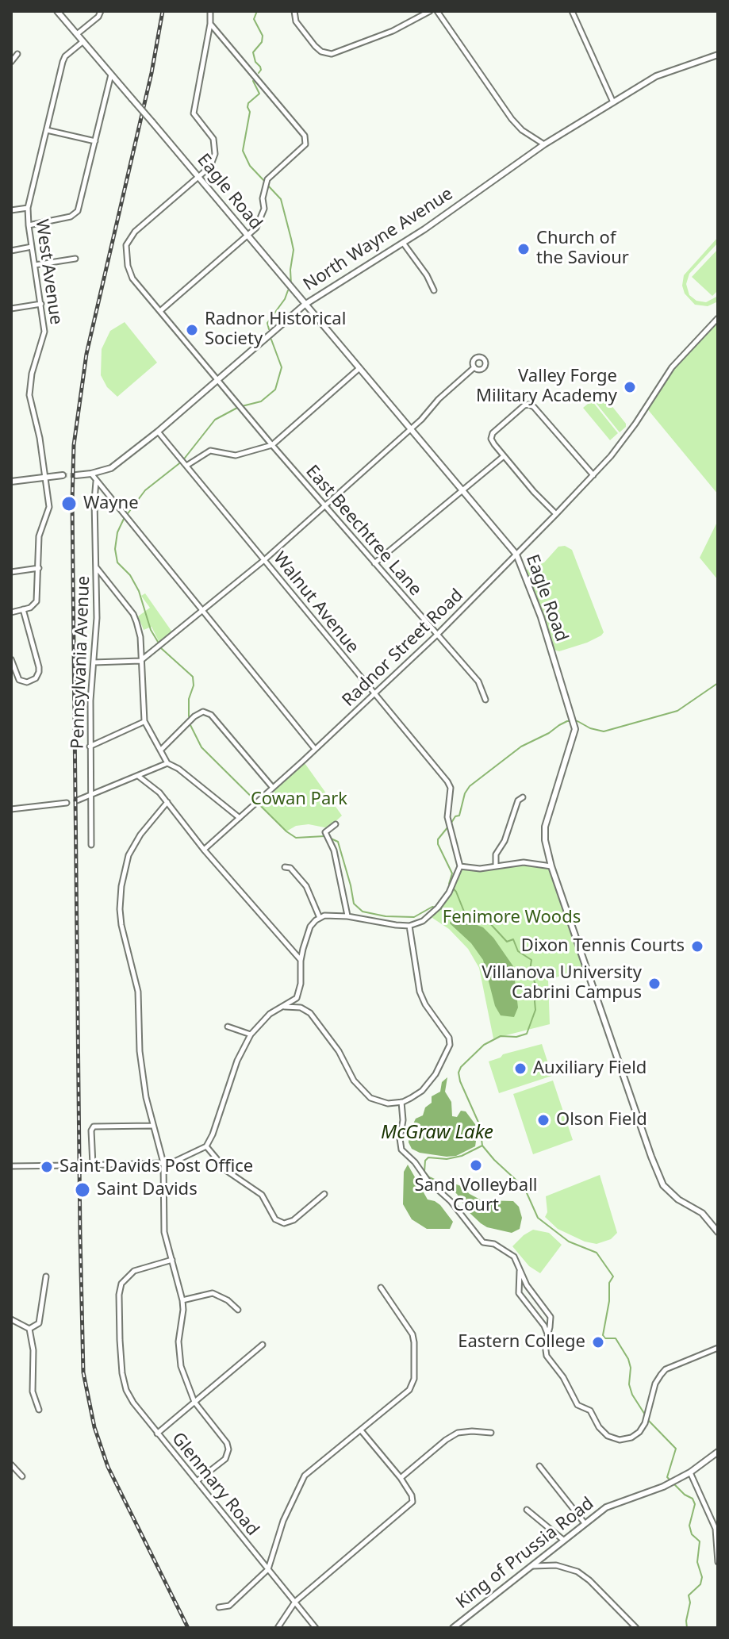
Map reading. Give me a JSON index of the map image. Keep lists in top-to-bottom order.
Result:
{
  "streets": {
    "street": [
      "Eagle Road",
      "North Wayne Avenue",
      "West Avenue",
      "East Beechtree Lane",
      "Walnut Avenue",
      "Radnor Street Road",
      "Pennsylvania Avenue",
      "Glenmary Road",
      "King of Prussia Road"
    ]
  },
  "crossings": [
    ["Eagle Road", "North Wayne Avenue"],
    ["Eagle Road", "West Avenue"],
    ["Eagle Road", "East Beechtree Lane"],
    ["Eagle Road", "Radnor Street Road"],
    ["North Wayne Avenue", "East Beechtree Lane"],
    ["North Wayne Avenue", "Walnut Avenue"],
    ["East Beechtree Lane", "Radnor Street Road"],
    ["Walnut Avenue", "Radnor Street Road"]
  ],
  "water": ["McGraw Lake"],
  "parks": ["Cowan Park", "Fenimore Woods"],
  "places": [
    "Church of the Saviour",
    "Radnor Historical Society",
    "Valley Forge Military Academy",
    "Wayne",
    "Dixon Tennis Courts",
    "Villanova University Cabrini Campus",
    "Auxiliary Field",
    "Olson Field",
    "Sand Volleyball Court",
    "Saint Davids Post Office",
    "Saint Davids",
    "Eastern College"
  ]
}
